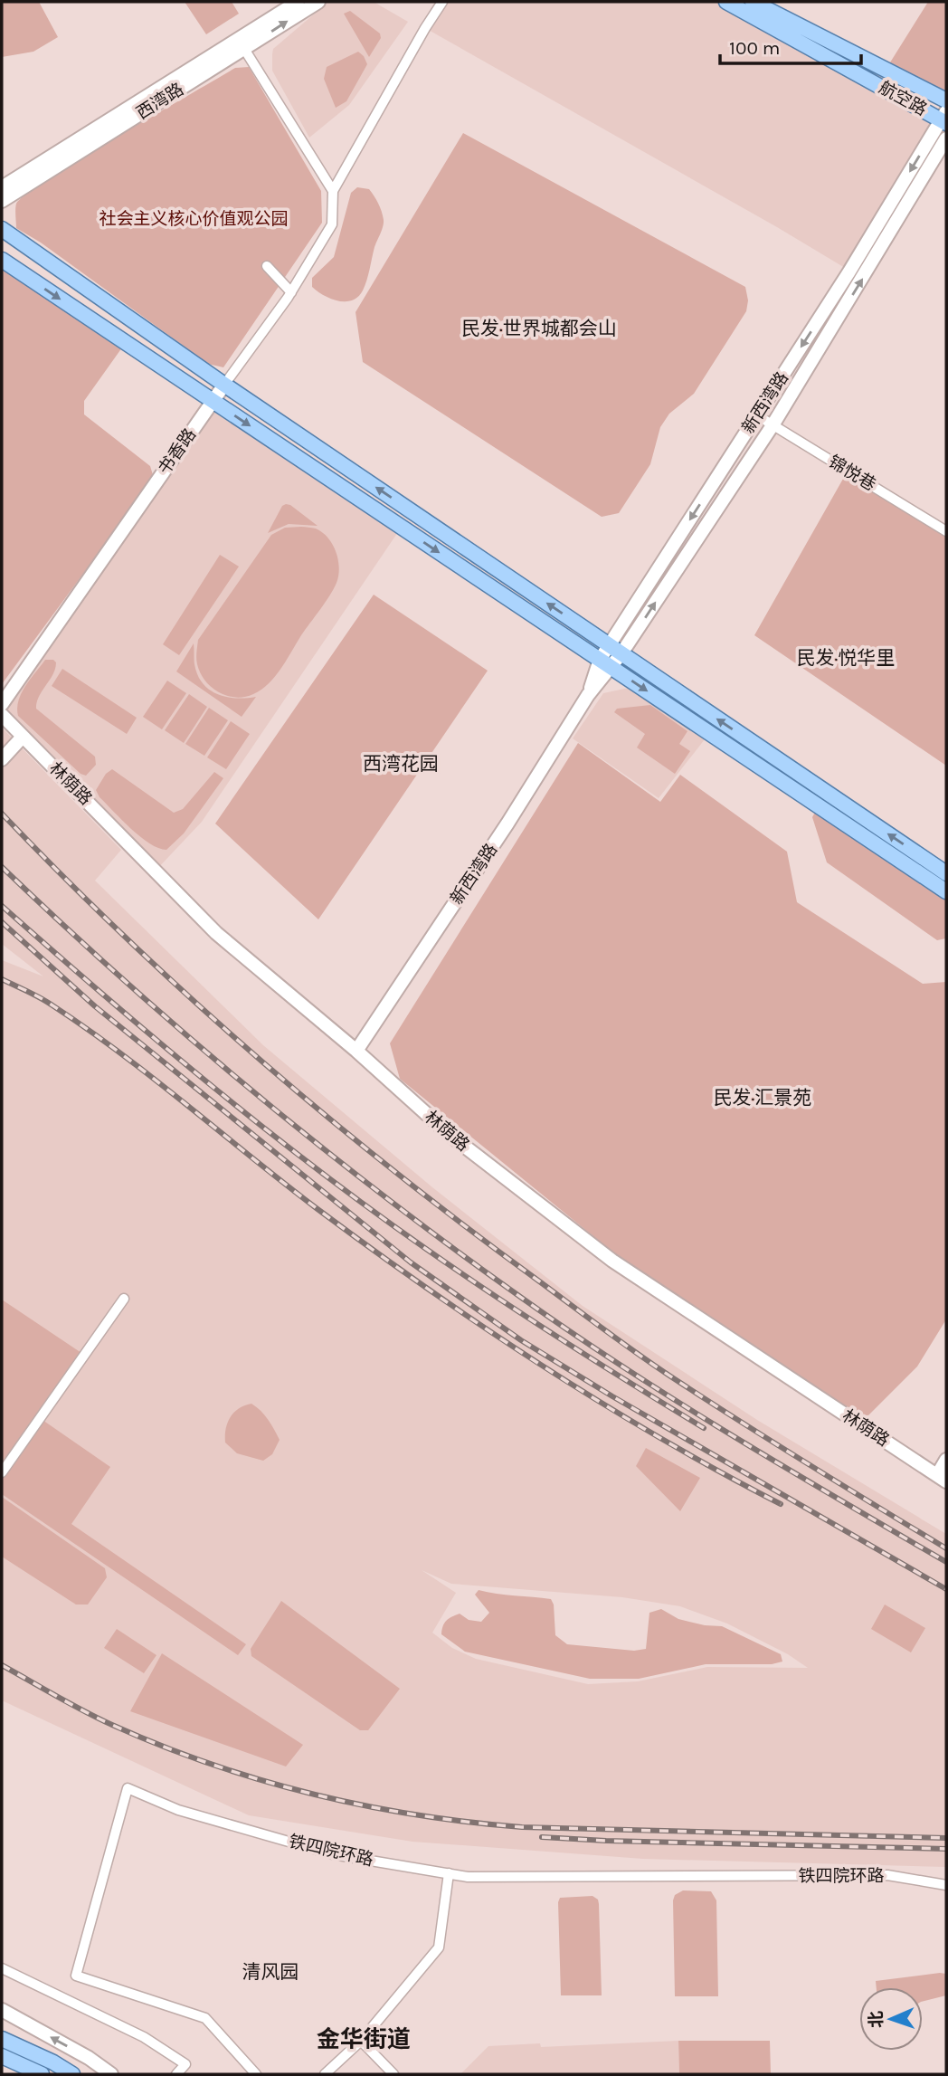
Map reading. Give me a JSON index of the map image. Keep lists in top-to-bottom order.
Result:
{
  "streets": {
    "main road": ["航空路"],
    "street": [
      "西湾路",
      "新西湾路",
      "书香路",
      "锦悦巷",
      "林荫路",
      "铁四院环路"
    ]
  },
  "crossings": [
    ["航空路", "新西湾路"],
    ["新西湾路", "锦悦巷"],
    ["新西湾路", "林荫路"]
  ],
  "districts": [
    "民发·世界城都会山",
    "民发·悦华里",
    "西湾花园",
    "民发·汇景苑",
    "清风园",
    "金华街道"
  ],
  "parks": ["社会主义核心价值观公园"],
  "scale_bar": "100 m",
  "north": "left"
}
